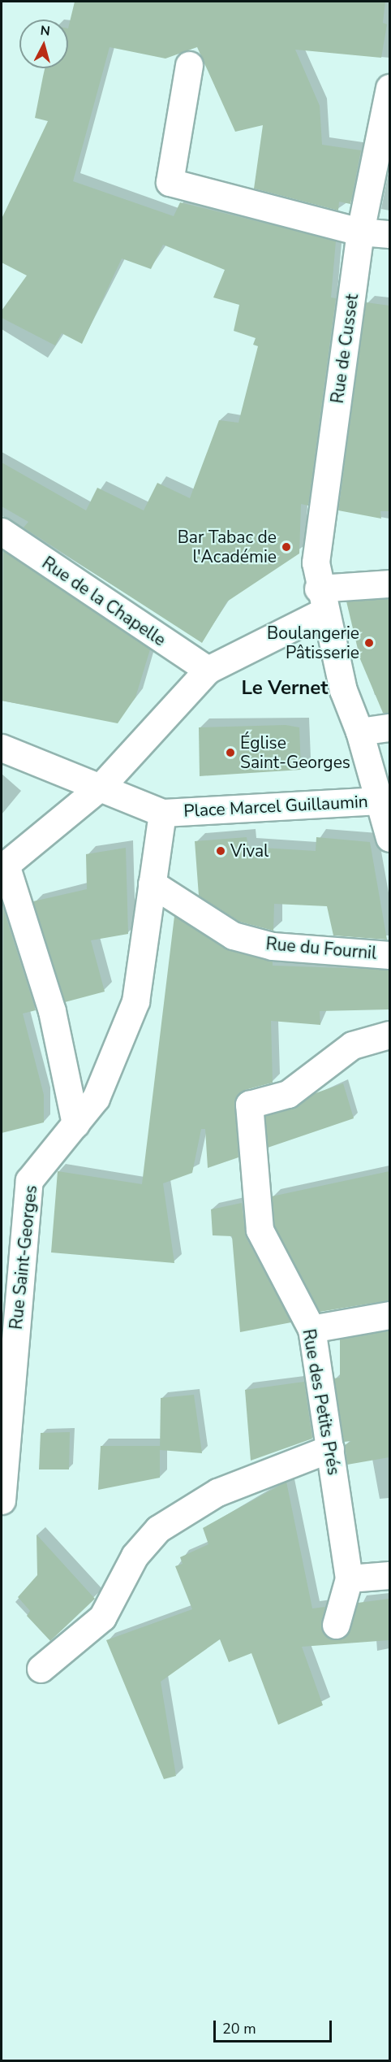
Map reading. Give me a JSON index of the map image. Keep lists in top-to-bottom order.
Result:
{
  "streets": {
    "street": [
      "Rue de Cusset",
      "Rue de la Chapelle",
      "Place Marcel Guillaumin",
      "Rue du Fournil",
      "Rue Saint-Georges",
      "Rue des Petits Prés"
    ]
  },
  "crossings": [
    ["Rue de Cusset", "Place Marcel Guillaumin"],
    ["Place Marcel Guillaumin", "Rue Saint-Georges"],
    ["Rue du Fournil", "Rue Saint-Georges"]
  ],
  "districts": ["Le Vernet"],
  "places": [
    "Bar Tabac de l'Académie",
    "Boulangerie Pâtisserie",
    "Église Saint-Georges",
    "Vival"
  ],
  "scale_bar": "20 m",
  "north": "top"
}
